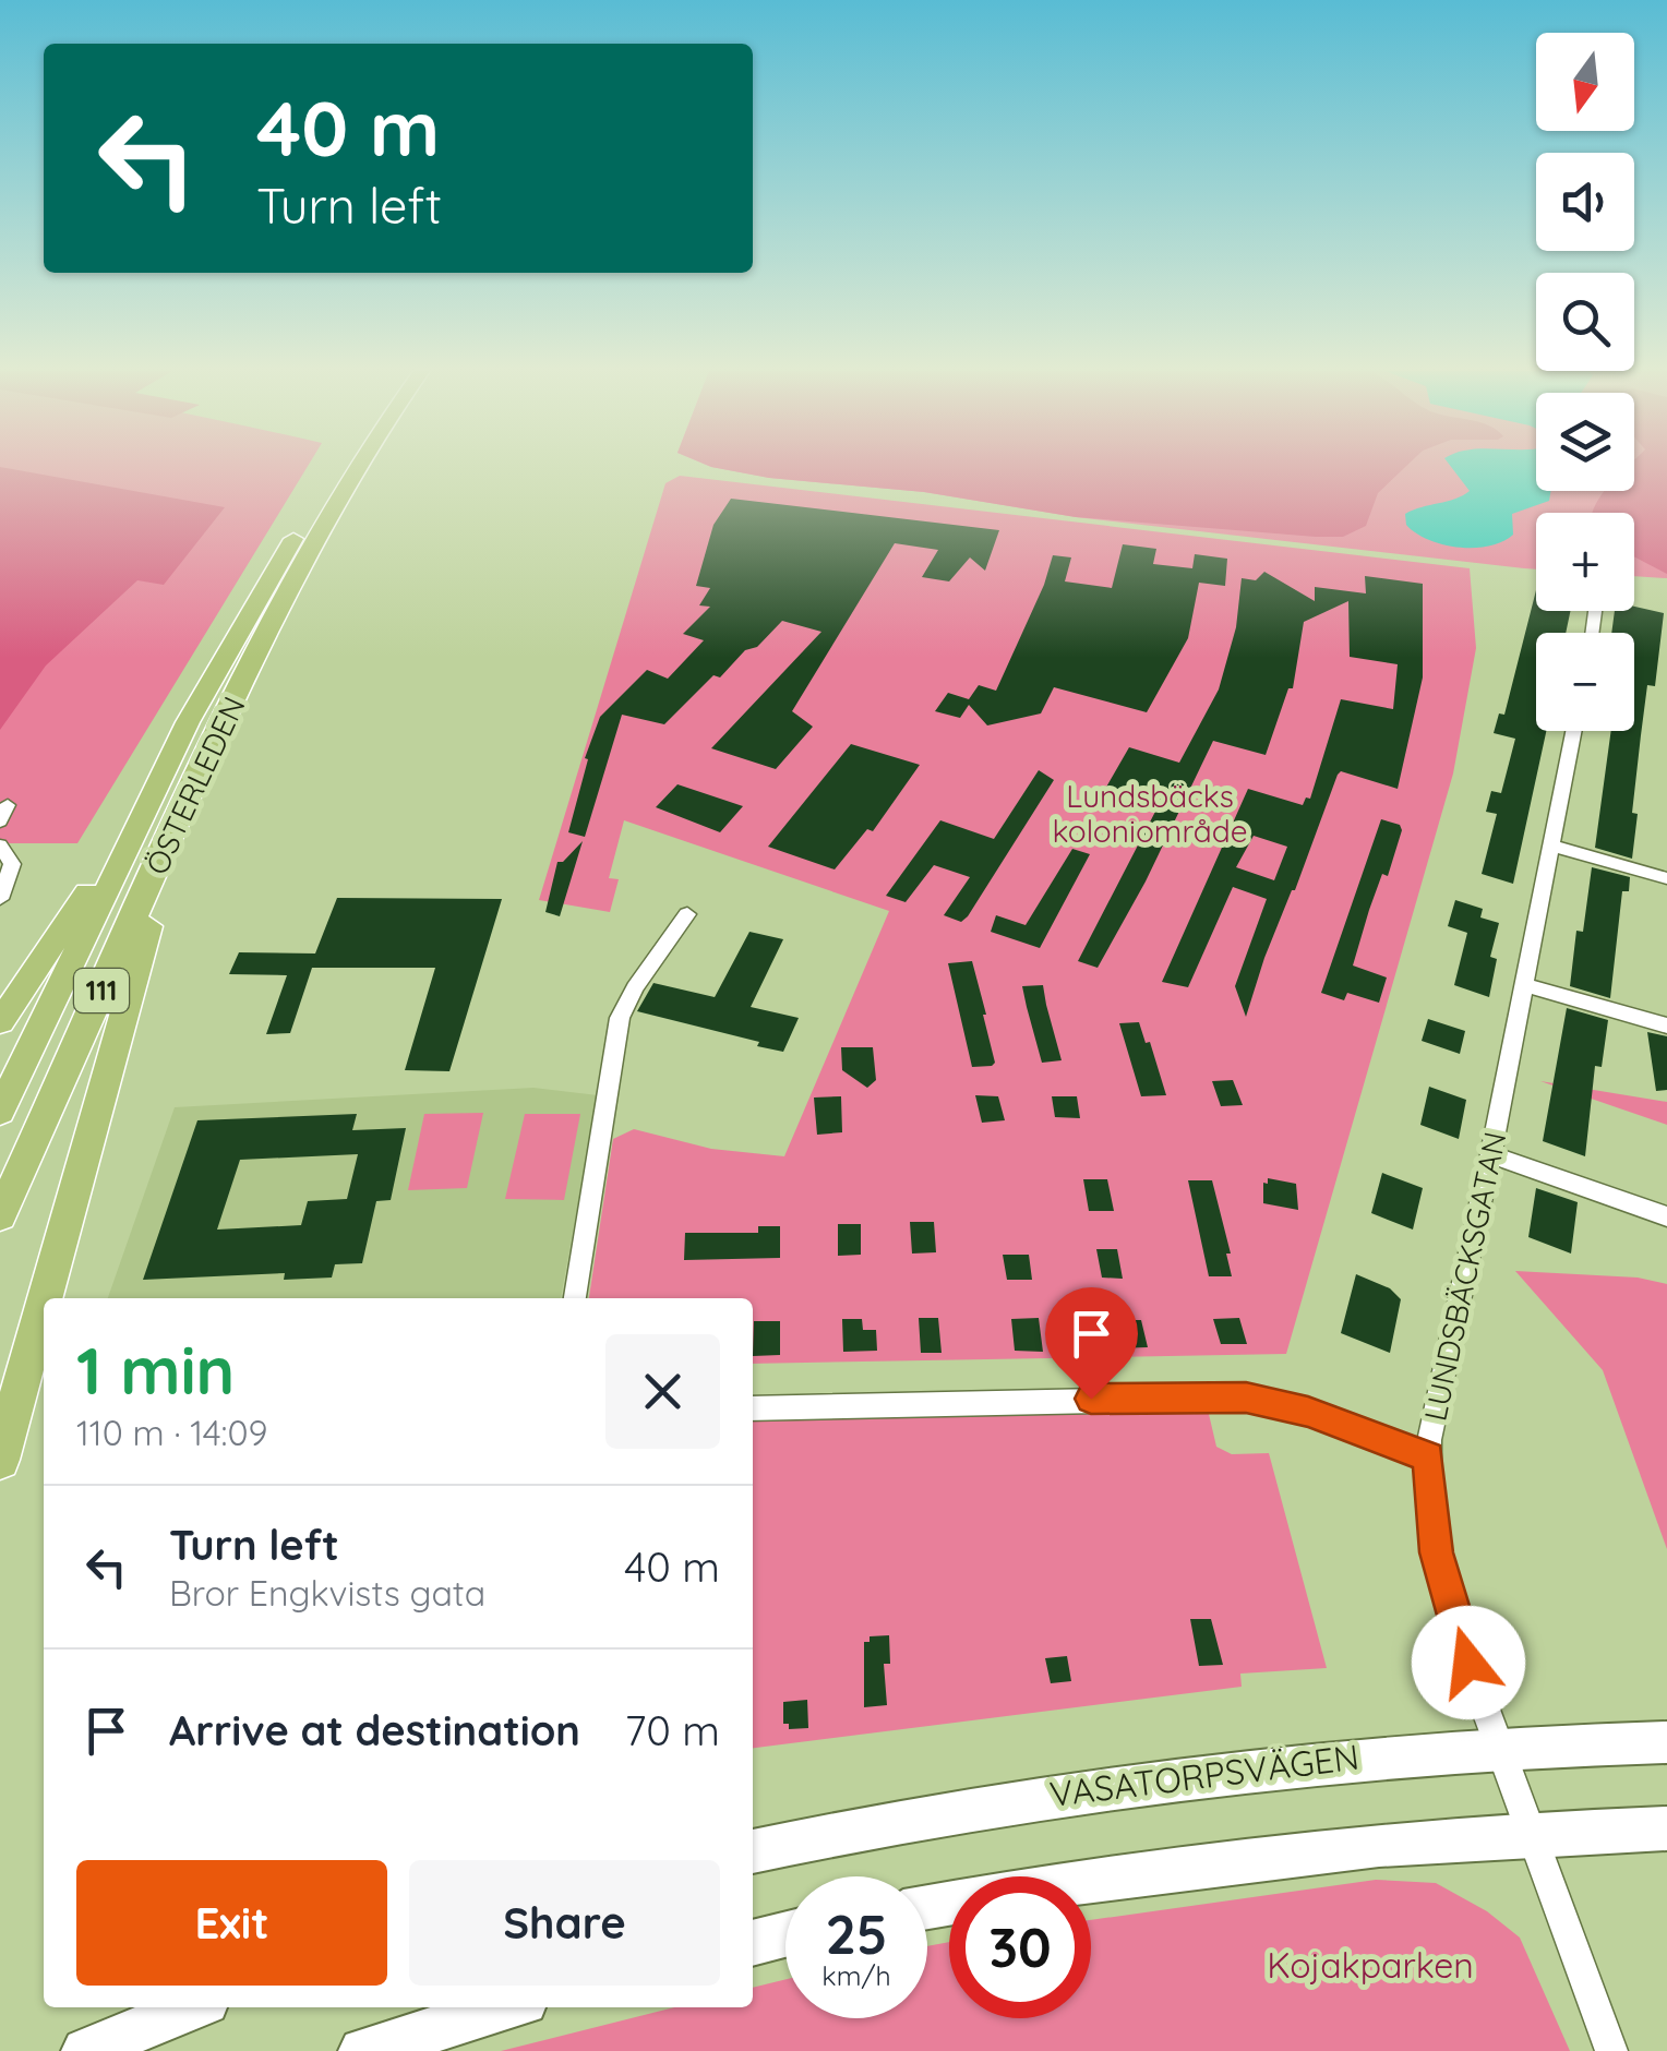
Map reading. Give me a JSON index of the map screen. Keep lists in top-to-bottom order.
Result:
{
  "streets": {
    "main road": ["ÖSTERLEDEN", "111", "VASATORPSVÄGEN"],
    "street": ["LUNDSBÄCKSGATAN"]
  },
  "crossings": [
    ["LUNDSBÄCKSGATAN", "VASATORPSVÄGEN"]
  ],
  "parks": ["Lundsbäcks koloniområde", "Kojakparken"],
  "north": "bottom",
  "page": {
    "map_buttons": ["+", "−"],
    "turn": ["40 m", "Turn left"],
    "heading": ["1 min", "110 m · 14:09"],
    "list": [
      {
        "name": "Turn left",
        "note": "Bror Engkvists gata",
        "value": "40 m"
      },
      {
        "name": "Arrive at destination",
        "value": "70 m"
      }
    ],
    "buttons": ["Exit", "Share"],
    "speed": "25 km/h",
    "limit": "30"
  }
}
